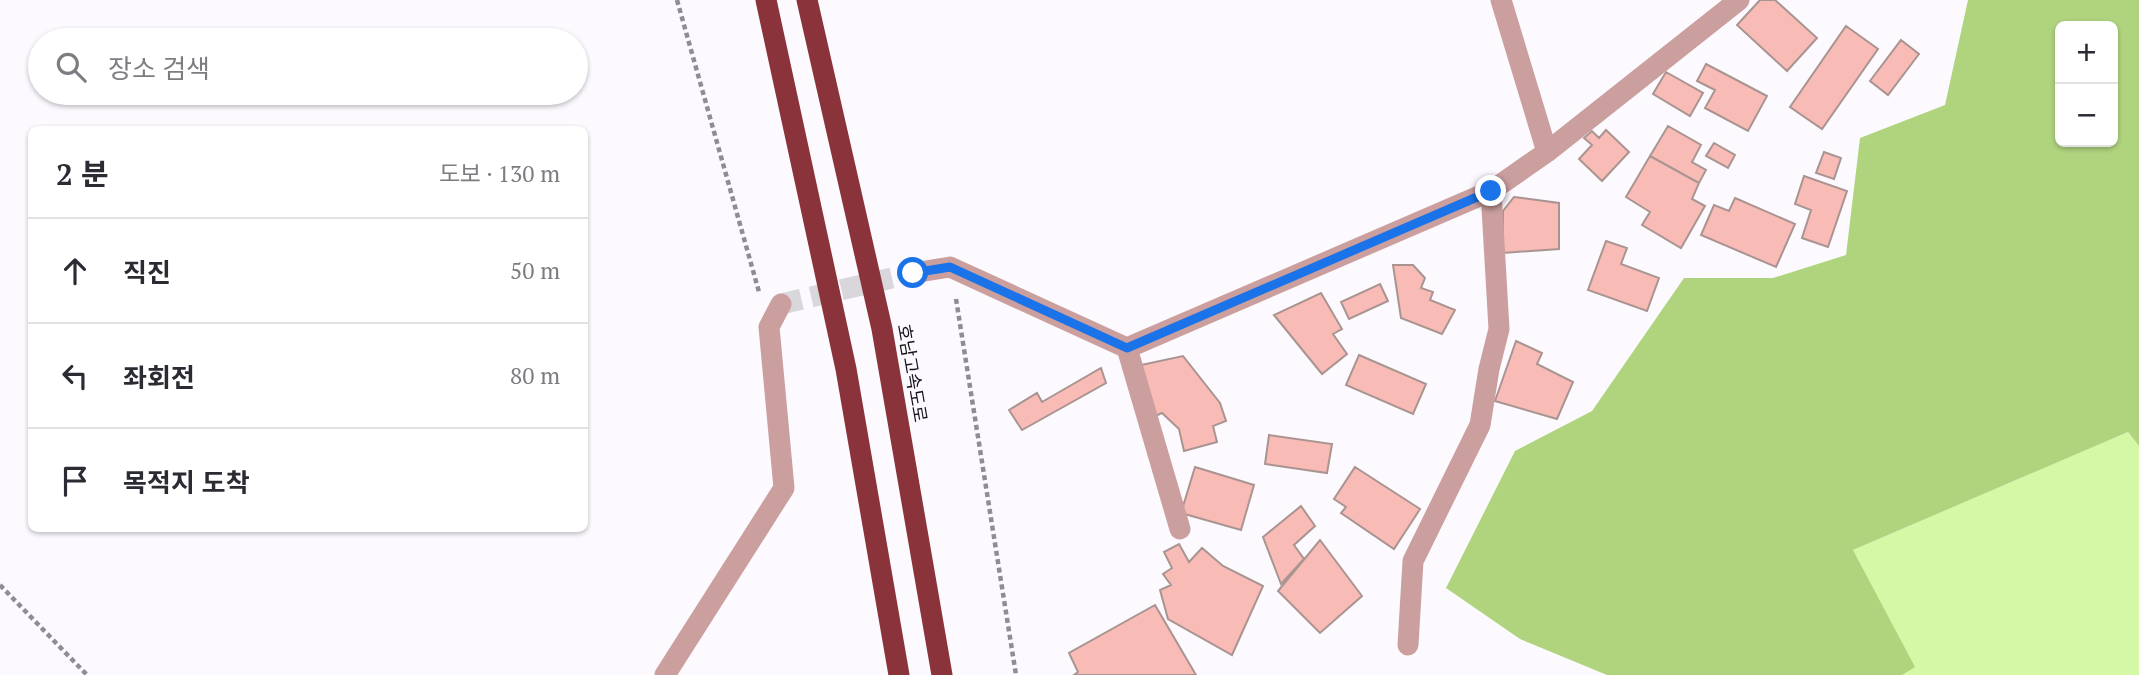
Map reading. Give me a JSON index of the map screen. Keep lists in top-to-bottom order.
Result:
{
  "streets": {
    "highway": ["호남고속도로"]
  },
  "page": {
    "map_buttons": ["+", "−"],
    "search": "장소 검색",
    "heading": ["2 분", "도보 · 130 m"],
    "list": [
      ["직진", "50 m"],
      ["좌회전", "80 m"],
      "목적지 도착"
    ]
  }
}
